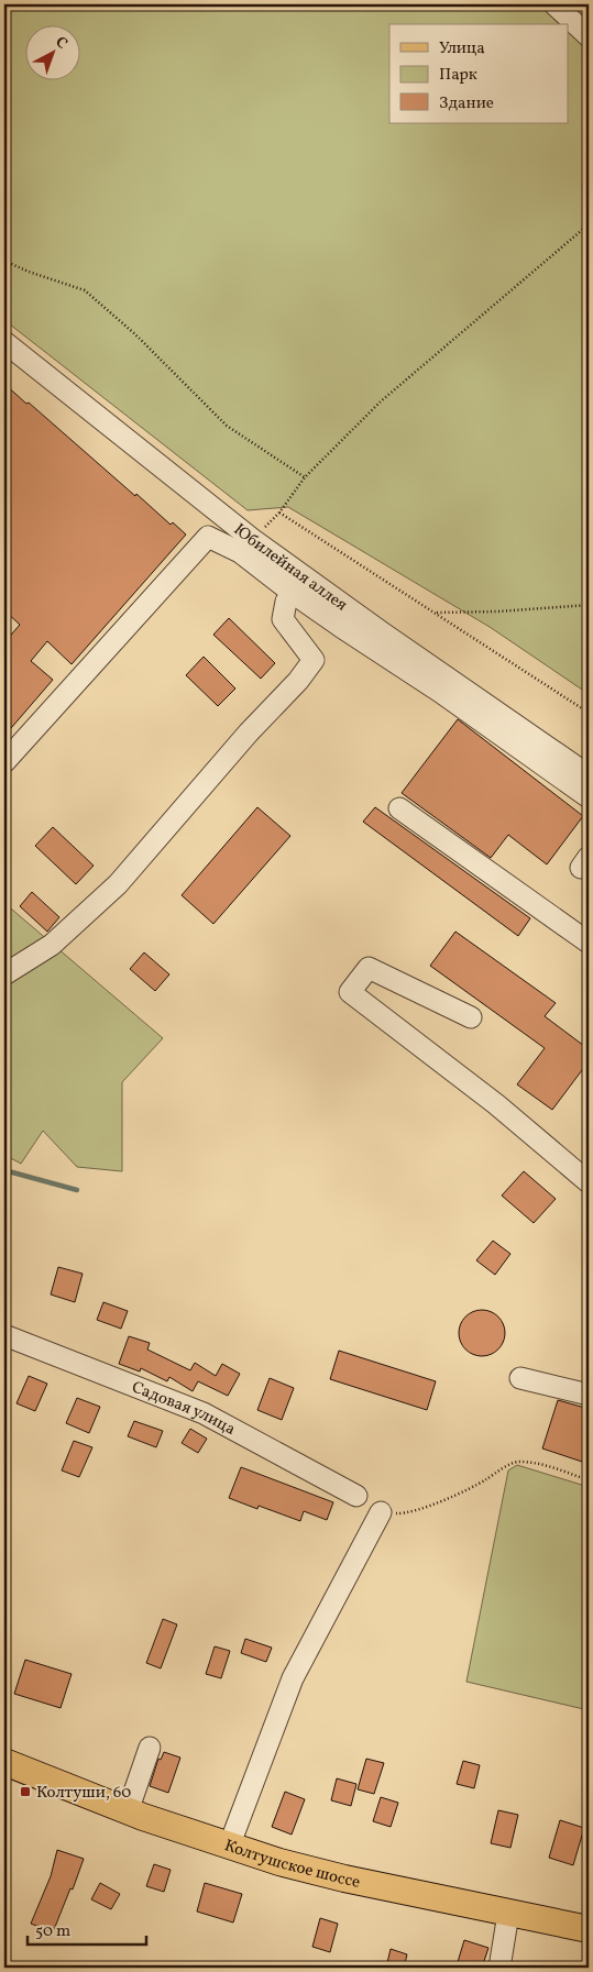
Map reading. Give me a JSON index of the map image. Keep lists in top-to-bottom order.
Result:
{
  "streets": {
    "main road": ["Колтушское шоссе"],
    "street": ["Юбилейная аллея", "Садовая улица"]
  },
  "places": {
    "transit": ["Колтуши, 60"]
  },
  "legend": ["Улица", "Парк", "Здание"],
  "scale_bar": "50 m",
  "north": "top right"
}
